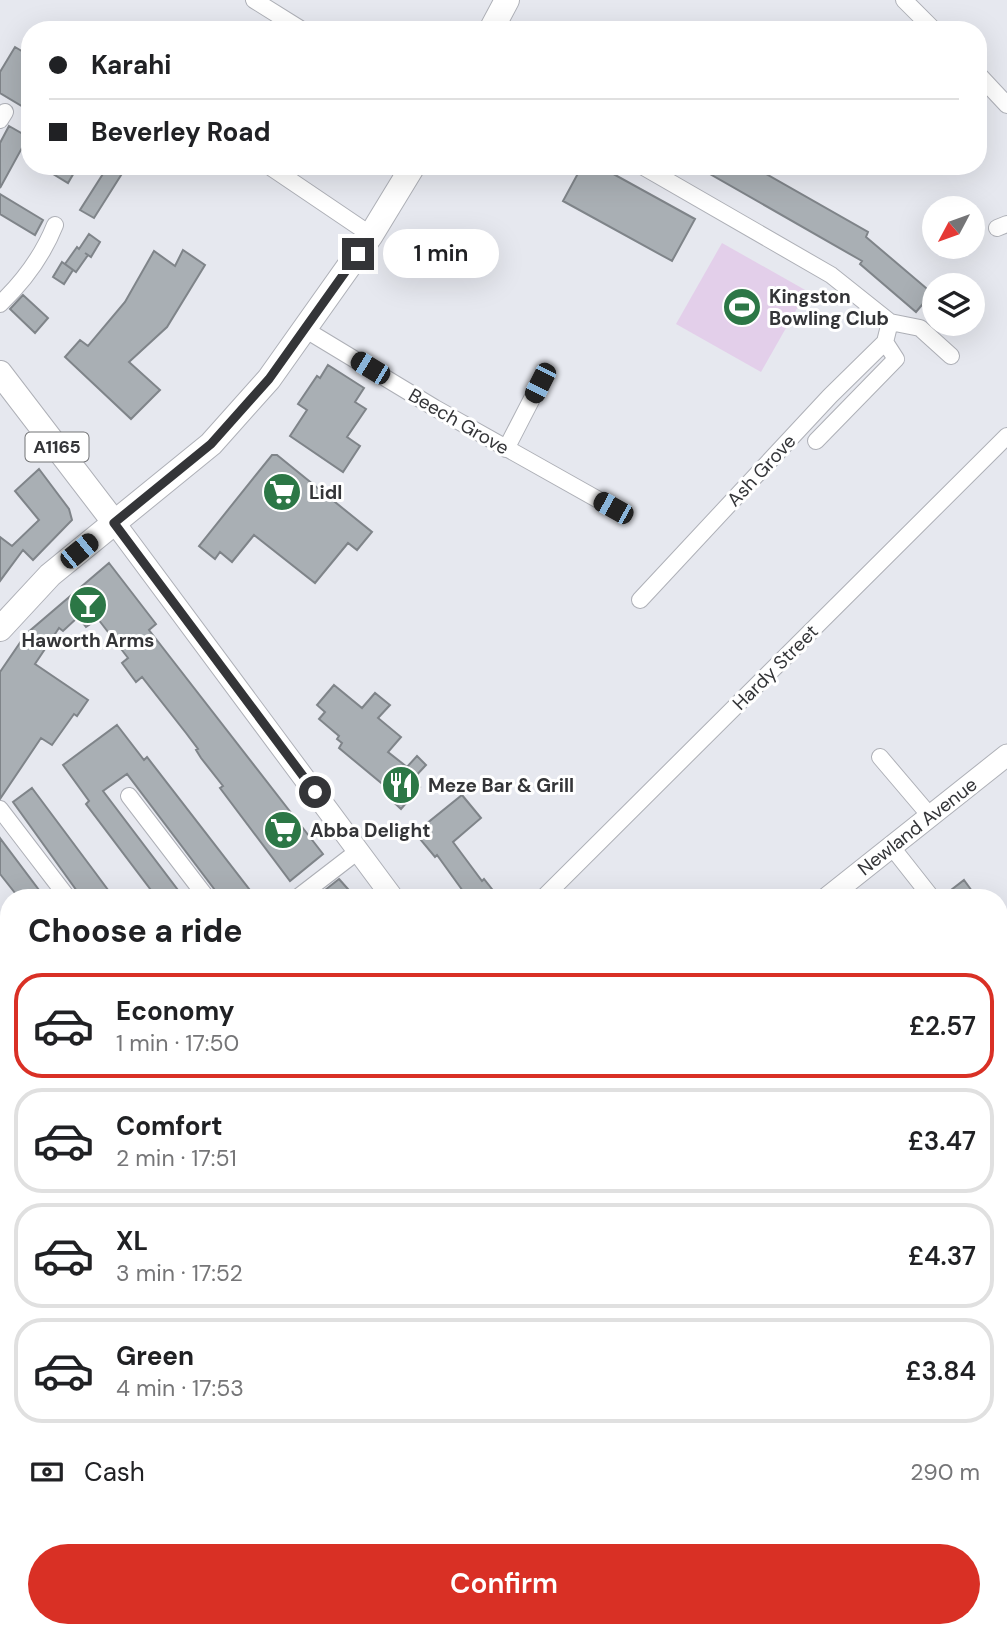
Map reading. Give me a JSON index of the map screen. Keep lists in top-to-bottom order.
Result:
{
  "streets": {
    "main road": ["A1165", "Newland Avenue"],
    "street": ["Beech Grove", "Ash Grove", "Hardy Street"]
  },
  "places": {
    "sports": ["Kingston Bowling Club"],
    "supermarket": ["Lidl", "Abba Delight"],
    "bar": ["Haworth Arms"],
    "restaurant": ["Meze Bar & Grill"]
  },
  "north": "bottom left",
  "page": {
    "banner": ["Karahi", "Beverley Road"],
    "bubble": "1 min",
    "heading": "Choose a ride",
    "list": [
      {
        "name": "Economy",
        "note": "1 min · 17:50",
        "value": "£2.57"
      },
      {
        "name": "Comfort",
        "note": "2 min · 17:51",
        "value": "£3.47"
      },
      {
        "name": "XL",
        "note": "3 min · 17:52",
        "value": "£4.37"
      },
      {
        "name": "Green",
        "note": "4 min · 17:53",
        "value": "£3.84"
      }
    ],
    "pay": ["Cash", "290 m"],
    "buttons": "Confirm"
  }
}
